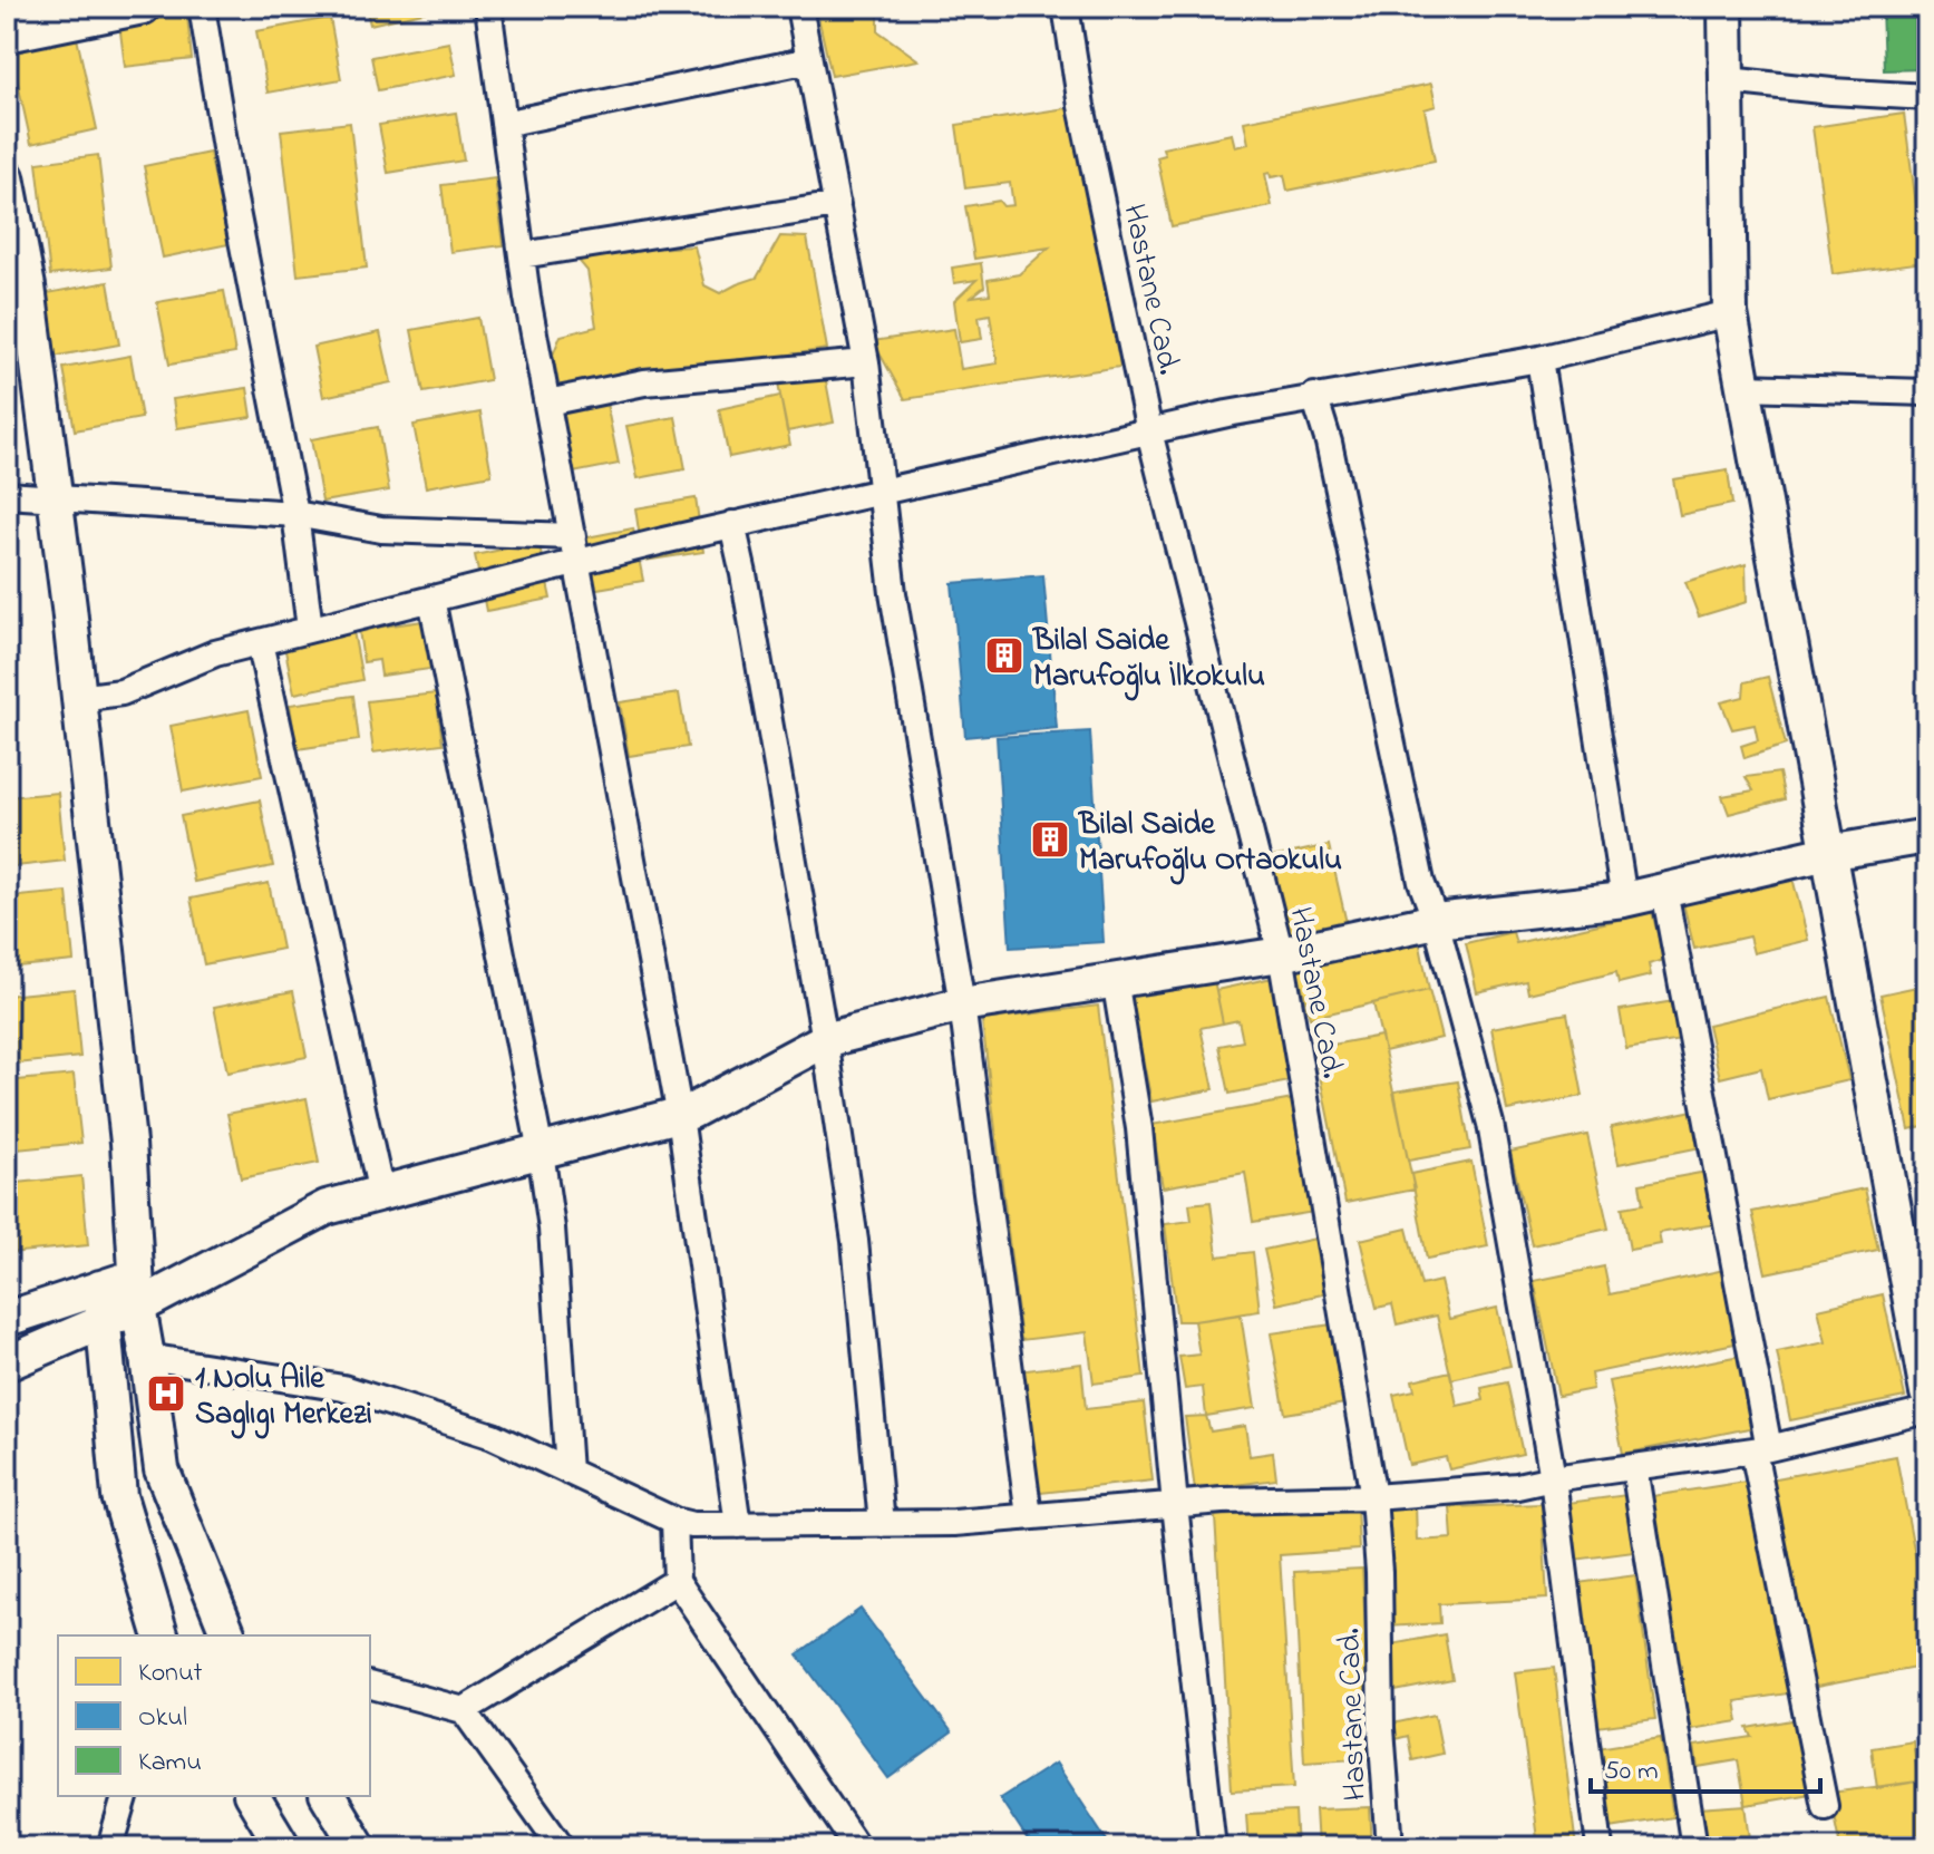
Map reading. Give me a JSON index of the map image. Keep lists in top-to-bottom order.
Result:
{
  "streets": {
    "street": ["Hastane Cad."]
  },
  "places": {
    "building": ["Bilal Saide Marufoğlu İlkokulu", "Bilal Saide Marufoğlu Ortaokulu"],
    "hospital": ["1 Nolu Aile Saglıgı Merkezi"]
  },
  "legend": ["Konut", "Okul", "Kamu"],
  "scale_bar": "50 m"
}
